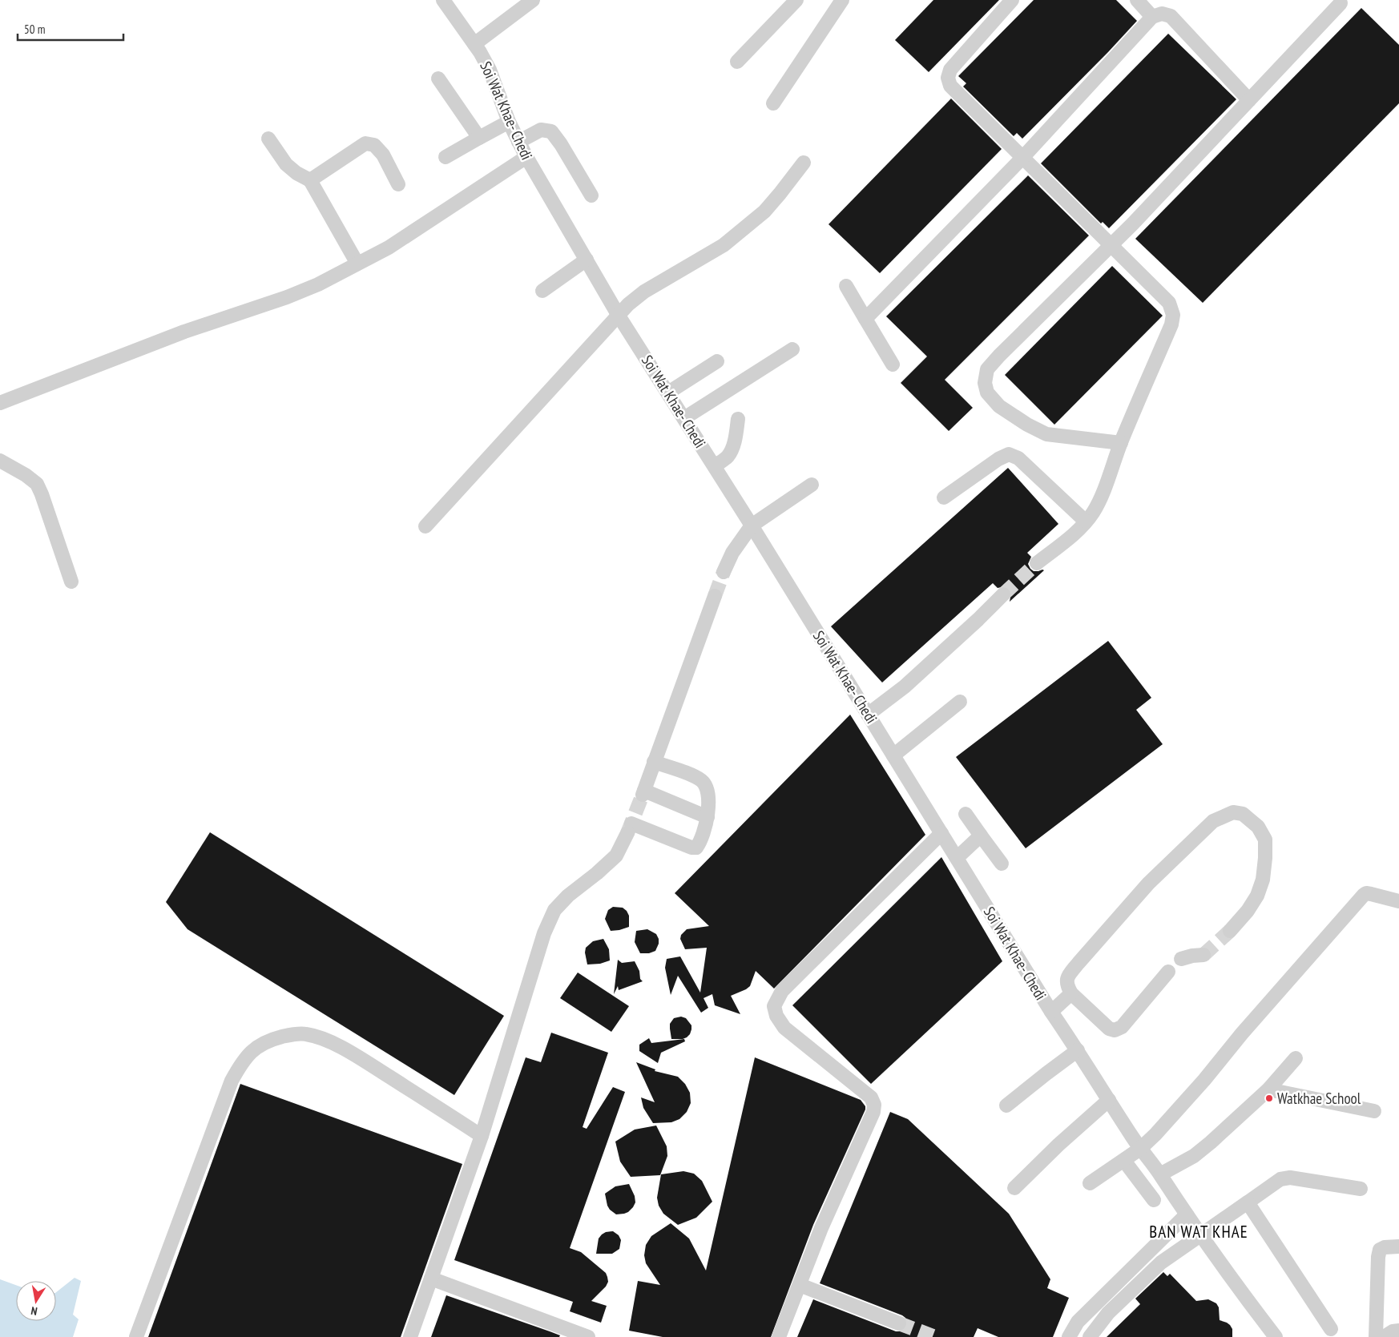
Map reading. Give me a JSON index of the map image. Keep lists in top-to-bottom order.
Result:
{
  "streets": {
    "street": ["Soi Wat Khae- Chedi"]
  },
  "districts": ["BAN WAT KHAE"],
  "places": ["Watkhae School"],
  "scale_bar": "50 m",
  "north": "bottom"
}
